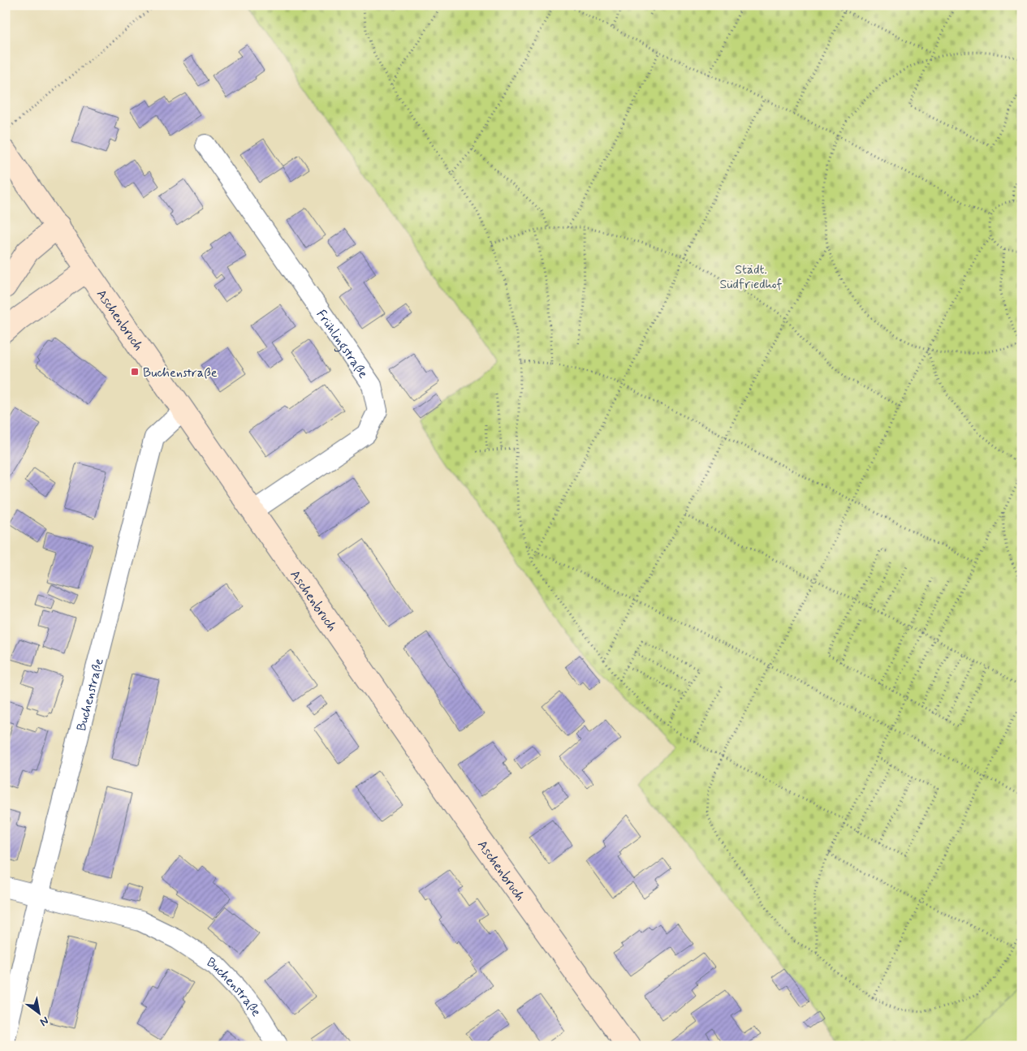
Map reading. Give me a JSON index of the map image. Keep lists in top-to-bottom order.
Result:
{
  "streets": {
    "street": ["Aschenbruch", "Frühlingstraße", "Buchenstraße"]
  },
  "crossings": [
    ["Aschenbruch", "Frühlingstraße"],
    ["Aschenbruch", "Buchenstraße"]
  ],
  "parks": ["Städt. Südfriedhof"],
  "places": {
    "transit": ["Buchenstraße"]
  },
  "north": "bottom right"
}
